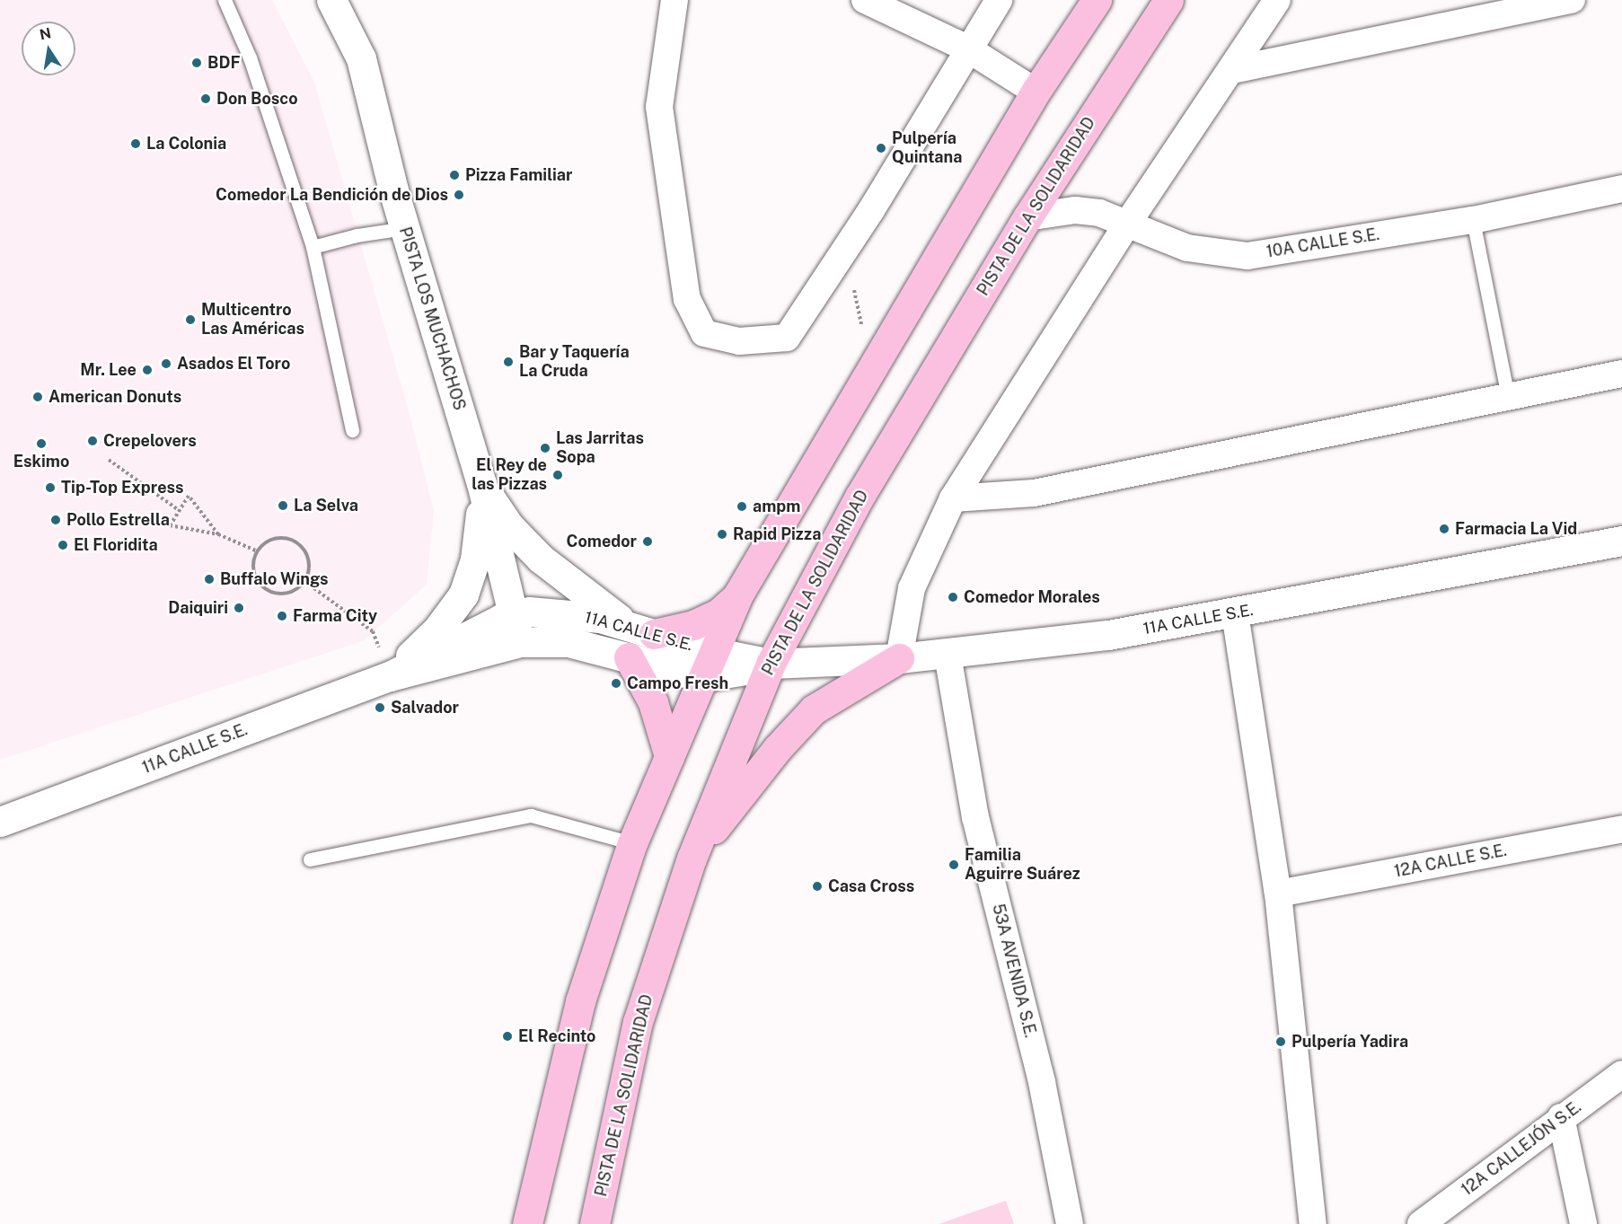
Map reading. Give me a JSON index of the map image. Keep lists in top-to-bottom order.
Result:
{
  "streets": {
    "main road": ["PISTA DE LA SOLIDARIDAD"],
    "street": [
      "10A CALLE S.E.",
      "PISTA LOS MUCHACHOS",
      "11A CALLE S.E.",
      "12A CALLE S.E.",
      "53A AVENIDA S.E.",
      "12A CALLEJÓN S.E."
    ]
  },
  "crossings": [
    ["PISTA DE LA SOLIDARIDAD", "10A CALLE S.E."],
    ["PISTA DE LA SOLIDARIDAD", "11A CALLE S.E."],
    ["PISTA LOS MUCHACHOS", "11A CALLE S.E."],
    ["11A CALLE S.E.", "53A AVENIDA S.E."]
  ],
  "places": [
    "BDF",
    "Don Bosco",
    "La Colonia",
    "Pulpería Quintana",
    "Pizza Familiar",
    "Comedor La Bendición de Dios",
    "Multicentro Las Américas",
    "Bar y Taquería La Cruda",
    "Asados El Toro",
    "Mr. Lee",
    "American Donuts",
    "Crepelovers",
    "Eskimo",
    "Las Jarritas Sopa",
    "El Rey de las Pizzas",
    "Tip-Top Express",
    "La Selva",
    "ampm",
    "Pollo Estrella",
    "Farmacia La Vid",
    "Rapid Pizza",
    "Comedor",
    "El Floridita",
    "Buffalo Wings",
    "Comedor Morales",
    "Daiquiri",
    "Farma City",
    "Campo Fresh",
    "Salvador",
    "Familia Aguirre Suárez",
    "Casa Cross",
    "El Recinto",
    "Pulpería Yadira"
  ],
  "north": "top"
}
